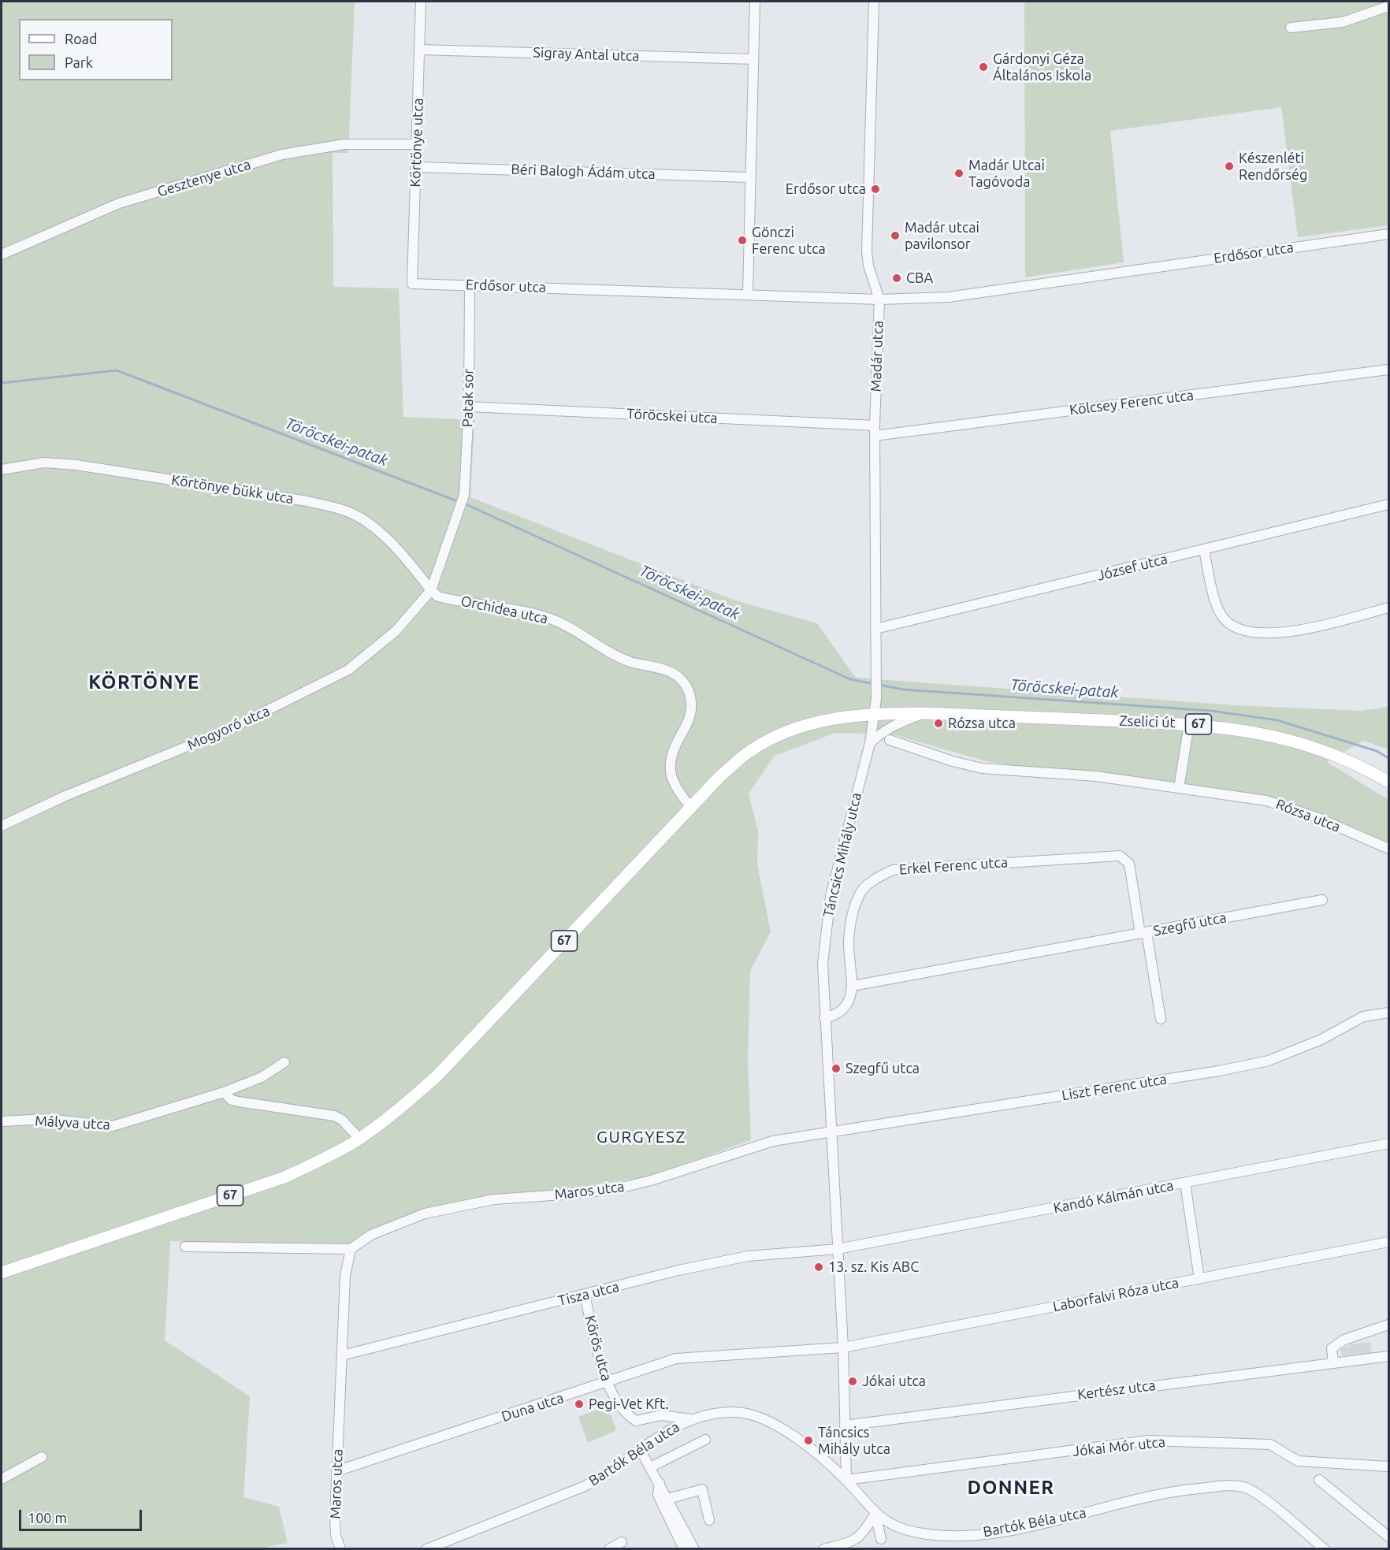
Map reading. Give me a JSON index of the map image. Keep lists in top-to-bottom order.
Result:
{
  "streets": {
    "main road": ["Zselici út", "67"],
    "street": [
      "Sigray Antal utca",
      "Körtönye utca",
      "Béri Balogh Ádám utca",
      "Gesztenye utca",
      "Erdősor utca",
      "Madár utca",
      "Patak sor",
      "Kölcsey Ferenc utca",
      "Töröcskei utca",
      "Körtönye bükk utca",
      "József utca",
      "Orchidea utca",
      "Mogyoró utca",
      "Rózsa utca",
      "Táncsics Mihály utca",
      "Erkel Ferenc utca",
      "Szegfű utca",
      "Liszt Ferenc utca",
      "Mályva utca",
      "Maros utca",
      "Kandó Kálmán utca",
      "Tisza utca",
      "Laborfalvi Róza utca",
      "Körös utca",
      "Kertész utca",
      "Duna utca",
      "Jókai Mór utca",
      "Bartók Béla utca"
    ]
  },
  "crossings": [
    ["Sigray Antal utca", "Körtönye utca"],
    ["Körtönye utca", "Béri Balogh Ádám utca"],
    ["Körtönye utca", "Gesztenye utca"],
    ["Körtönye utca", "Erdősor utca"],
    ["Erdősor utca", "Madár utca"],
    ["Erdősor utca", "Patak sor"],
    ["Madár utca", "Kölcsey Ferenc utca"],
    ["Madár utca", "Töröcskei utca"],
    ["Madár utca", "József utca"],
    ["Madár utca", "67"],
    ["Madár utca", "Táncsics Mihály utca"],
    ["Patak sor", "Töröcskei utca"],
    ["Patak sor", "Körtönye bükk utca"],
    ["Patak sor", "Orchidea utca"],
    ["Patak sor", "Mogyoró utca"],
    ["Körtönye bükk utca", "Orchidea utca"],
    ["Körtönye bükk utca", "Mogyoró utca"],
    ["Orchidea utca", "67"],
    ["Orchidea utca", "Mogyoró utca"],
    ["Zselici út", "67"],
    ["67", "Táncsics Mihály utca"],
    ["Táncsics Mihály utca", "Liszt Ferenc utca"],
    ["Táncsics Mihály utca", "Maros utca"],
    ["Táncsics Mihály utca", "Kandó Kálmán utca"],
    ["Táncsics Mihály utca", "Tisza utca"],
    ["Táncsics Mihály utca", "Laborfalvi Róza utca"],
    ["Táncsics Mihály utca", "Kertész utca"],
    ["Táncsics Mihály utca", "Duna utca"],
    ["Táncsics Mihály utca", "Jókai Mór utca"],
    ["Táncsics Mihály utca", "Bartók Béla utca"],
    ["Erkel Ferenc utca", "Szegfű utca"],
    ["Liszt Ferenc utca", "Maros utca"],
    ["Maros utca", "Tisza utca"],
    ["Maros utca", "Duna utca"],
    ["Kandó Kálmán utca", "Tisza utca"],
    ["Tisza utca", "Körös utca"],
    ["Laborfalvi Róza utca", "Duna utca"],
    ["Körös utca", "Duna utca"],
    ["Körös utca", "Bartók Béla utca"],
    ["Jókai Mór utca", "Bartók Béla utca"]
  ],
  "districts": ["KÖRTÖNYE", "GURGYESZ", "DONNER"],
  "water": ["Töröcskei-patak"],
  "places": [
    "Gárdonyi Géza Általános Iskola",
    "Készenléti Rendőrség",
    "Madár Utcai Tagóvoda",
    "Erdősor utca",
    "Madár utcai pavilonsor",
    "Gönczi Ferenc utca",
    "CBA",
    "Rózsa utca",
    "Szegfű utca",
    "13. sz. Kis ABC",
    "Jókai utca",
    "Pegi-Vet Kft.",
    "Táncsics Mihály utca"
  ],
  "legend": ["Road", "Park"],
  "scale_bar": "100 m"
}
